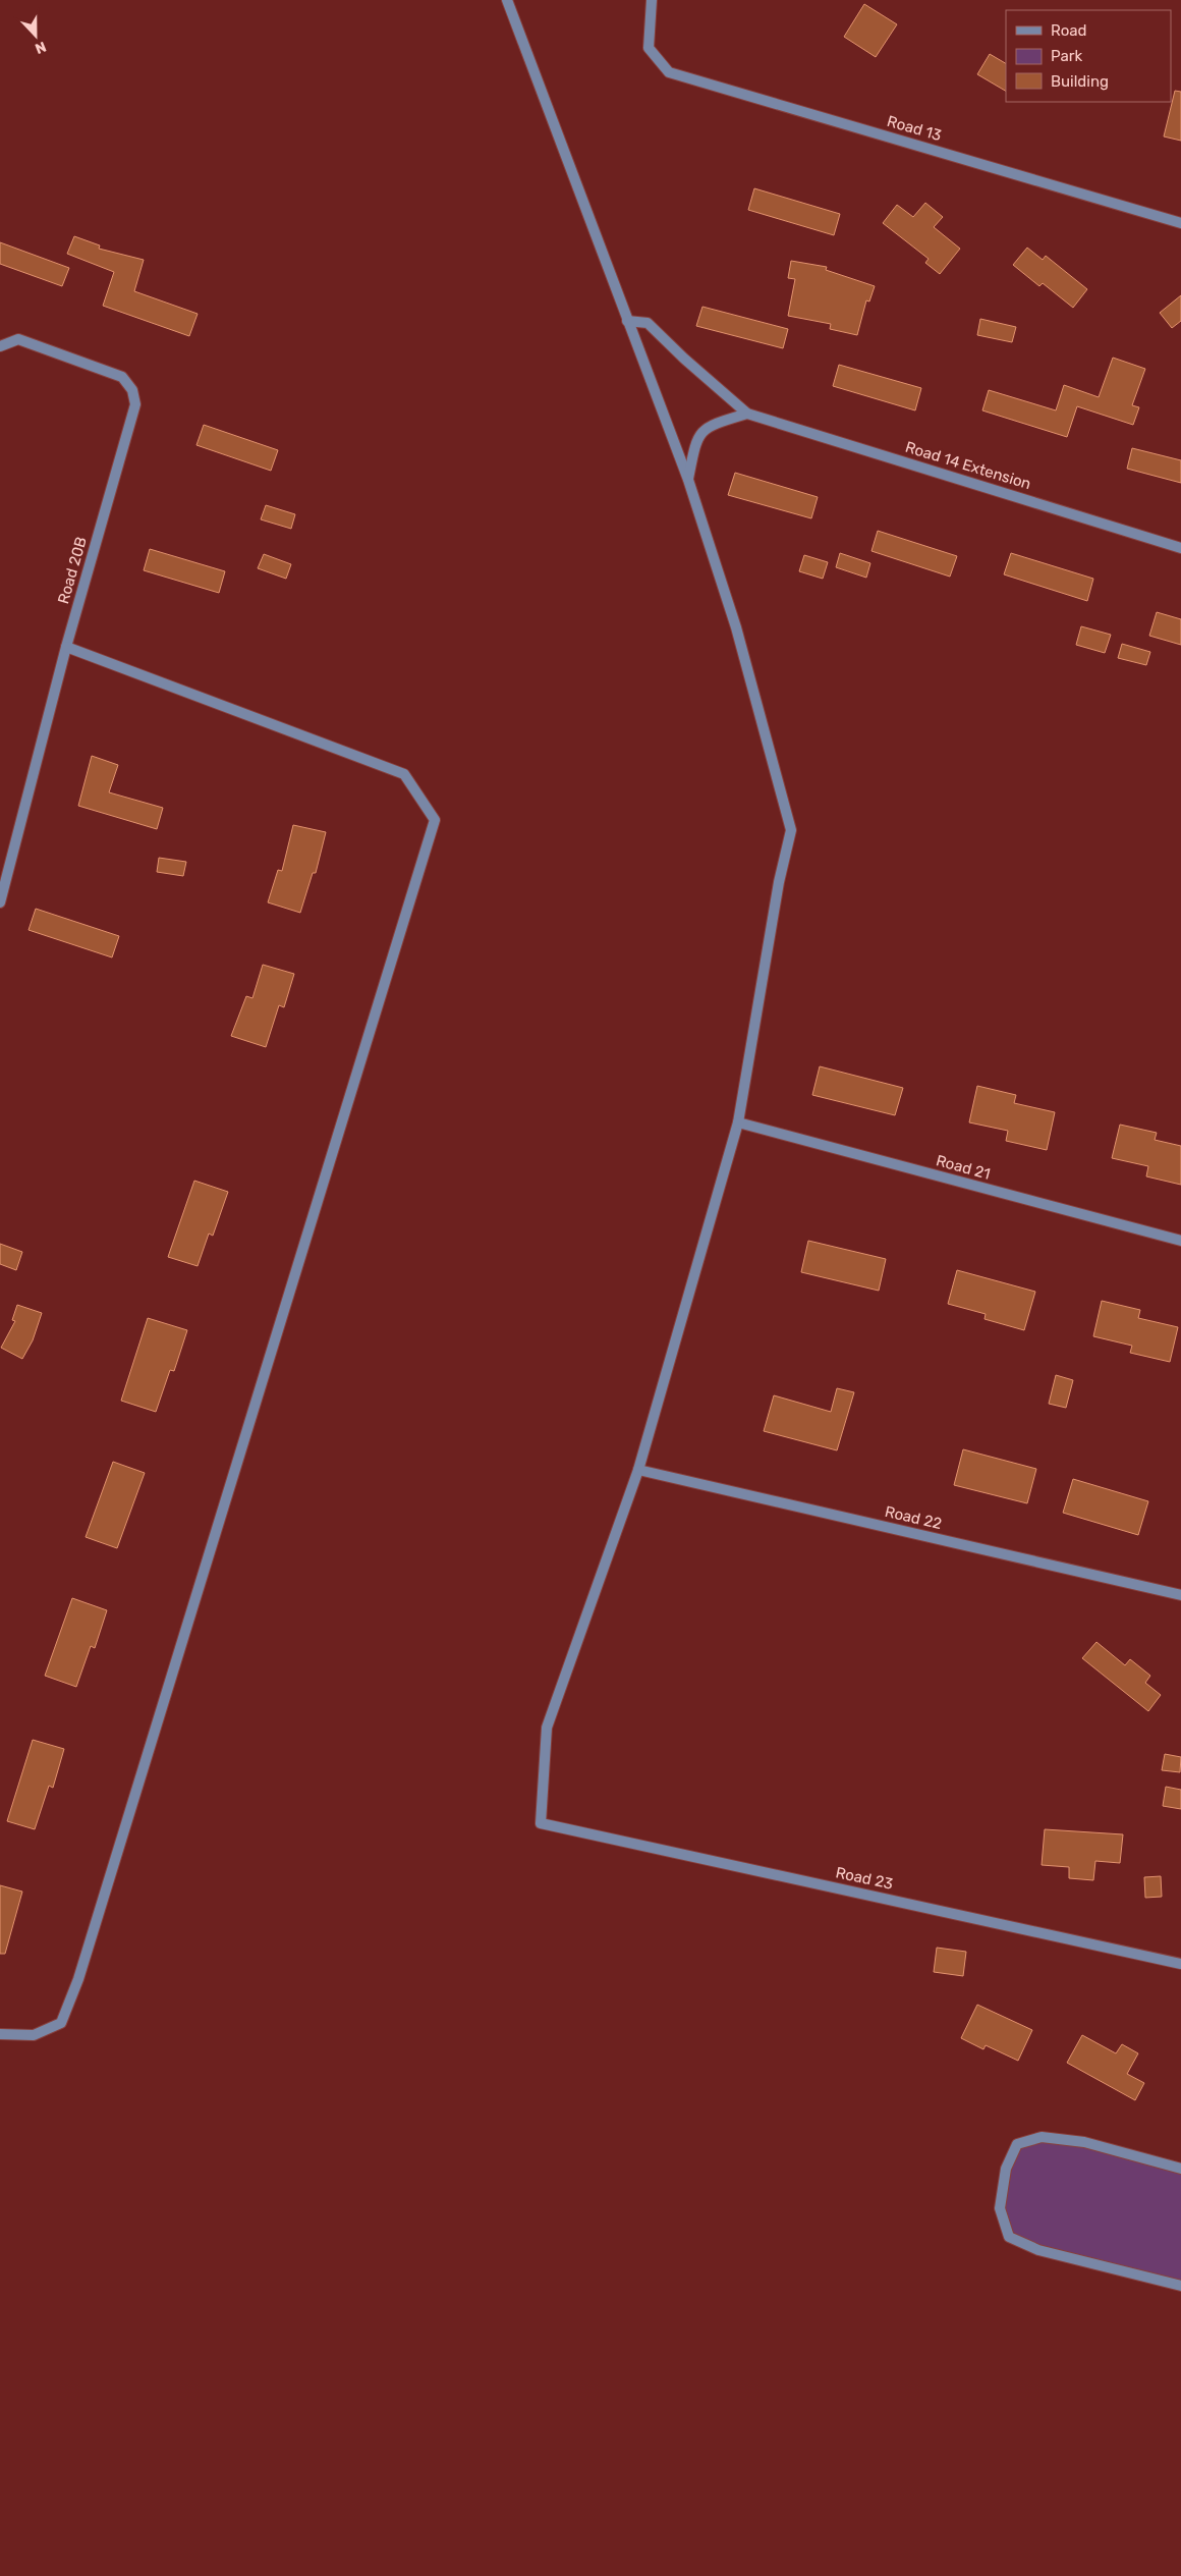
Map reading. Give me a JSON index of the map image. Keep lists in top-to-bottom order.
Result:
{
  "streets": {
    "street": [
      "Road 13",
      "Road 14 Extension",
      "Road 20B",
      "Road 21",
      "Road 22",
      "Road 23"
    ]
  },
  "crossings": [
    ["Road 22", "Road 23"]
  ],
  "legend": ["Road", "Park", "Building"],
  "north": "bottom"
}
